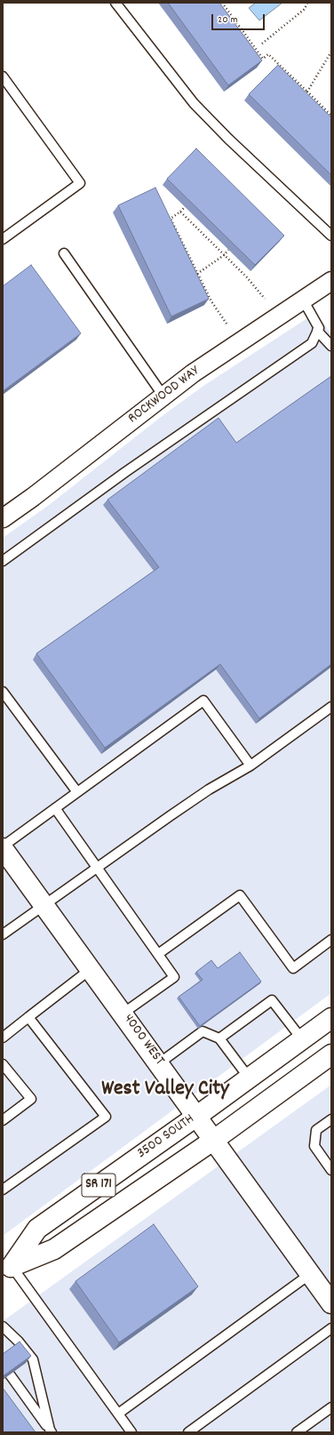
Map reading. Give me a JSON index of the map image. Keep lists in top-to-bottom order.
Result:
{
  "streets": {
    "main road": ["4000 WEST", "3500 SOUTH", "SR 171"],
    "street": ["ROCKWOOD WAY"]
  },
  "crossings": [
    ["4000 WEST", "3500 SOUTH"]
  ],
  "districts": ["West Valley City"],
  "scale_bar": "20 m"
}
